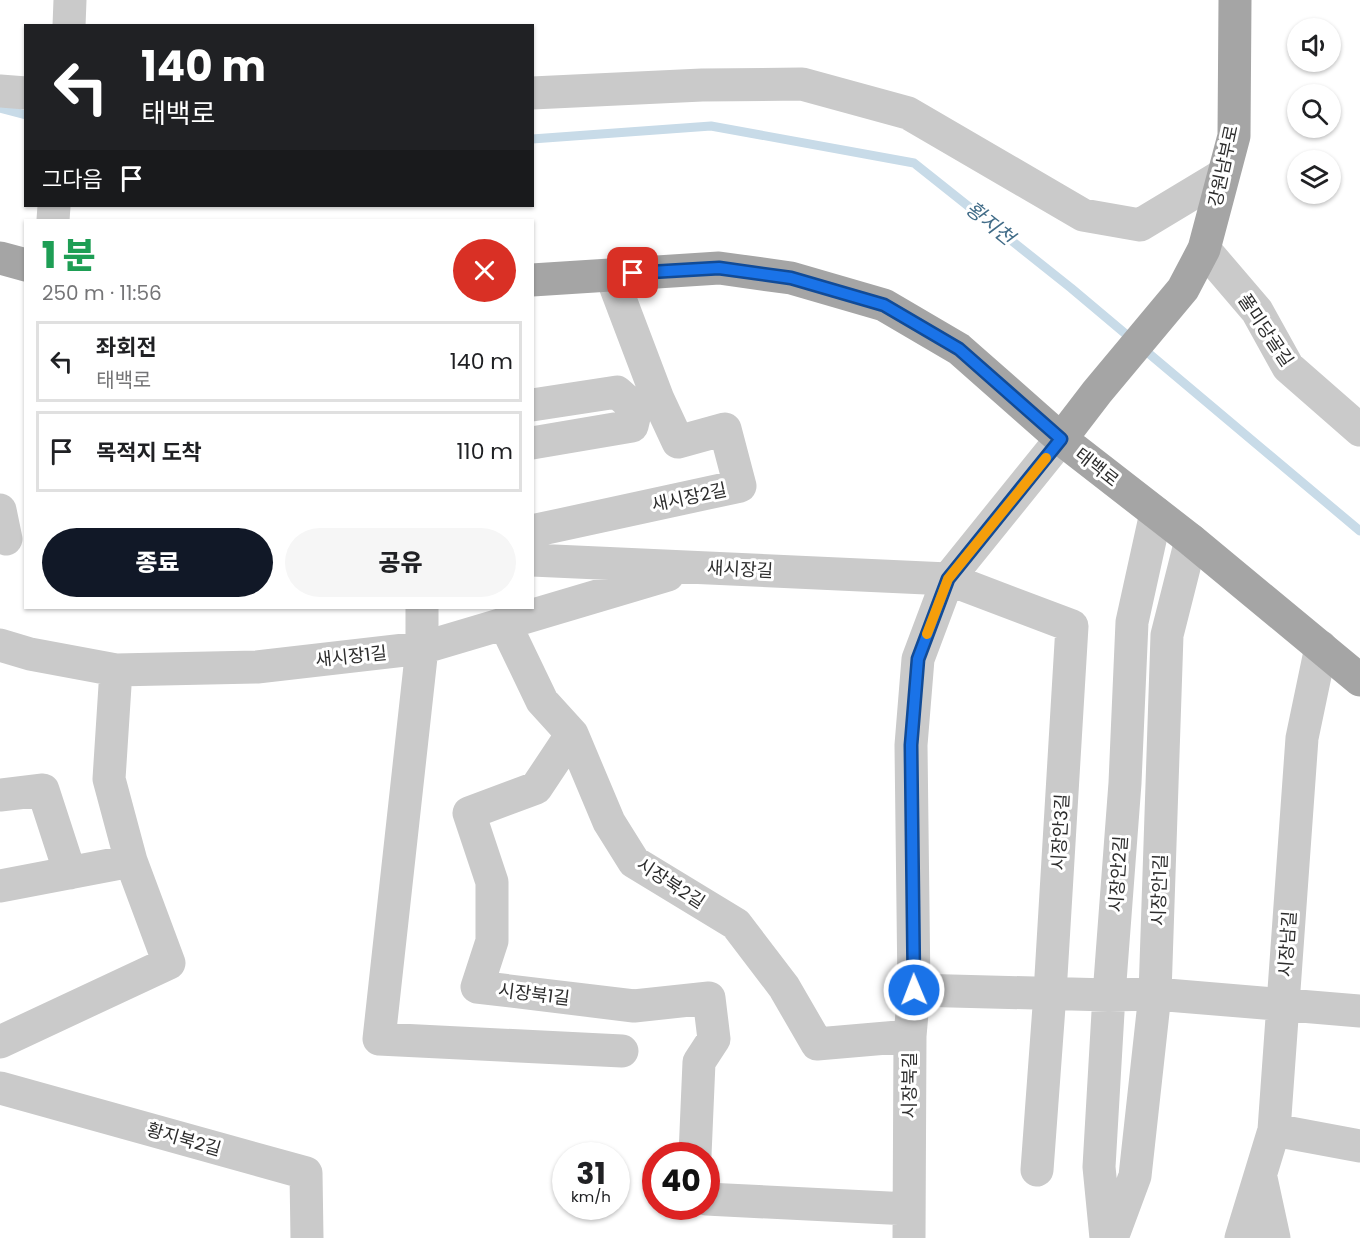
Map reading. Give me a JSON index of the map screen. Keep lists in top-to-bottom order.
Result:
{
  "streets": {
    "main road": ["강원남부로", "태백로"],
    "street": [
      "풀미당골길",
      "새시장2길",
      "새시장길",
      "새시장1길",
      "시장안3길",
      "시장안2길",
      "시장북2길",
      "시장안1길",
      "시장남길",
      "시장북1길",
      "시장북길",
      "황지북2길"
    ]
  },
  "crossings": [
    ["강원남부로", "풀미당골길"],
    ["강원남부로", "태백로"],
    ["강원남부로", "시장북길"],
    ["태백로", "새시장2길"],
    ["태백로", "시장안2길"],
    ["태백로", "시장안1길"],
    ["태백로", "시장남길"],
    ["태백로", "시장북길"],
    ["새시장길", "새시장1길"],
    ["새시장길", "시장안3길"],
    ["새시장길", "시장북길"],
    ["새시장1길", "시장북2길"],
    ["시장안3길", "시장북길"],
    ["시장북2길", "시장북1길"],
    ["시장북2길", "시장북길"]
  ],
  "water": ["황지천"],
  "page": {
    "turn": ["140 m", "태백로"],
    "then": "그다음",
    "heading": ["1 분", "250 m · 11:56"],
    "list": [
      {
        "name": "좌회전",
        "note": "태백로",
        "value": "140 m"
      },
      {
        "name": "목적지 도착",
        "value": "110 m"
      }
    ],
    "buttons": ["종료", "공유"],
    "speed": "31 km/h",
    "limit": "40"
  }
}
